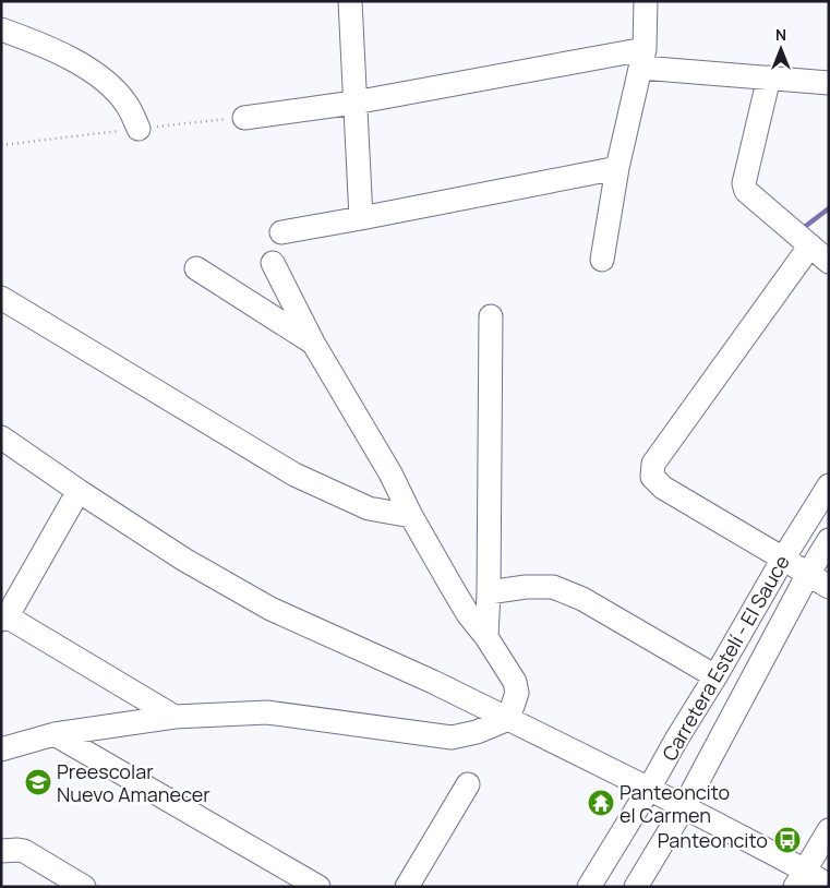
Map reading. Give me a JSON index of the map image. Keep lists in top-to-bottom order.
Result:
{
  "streets": {
    "street": ["Carretera Estelí - El Sauce"]
  },
  "places": {
    "school or university": ["Preescolar Nuevo Amanecer"],
    "temple": ["Panteoncito el Carmen"],
    "bus stop": ["Panteoncito"]
  },
  "north": "top"
}
